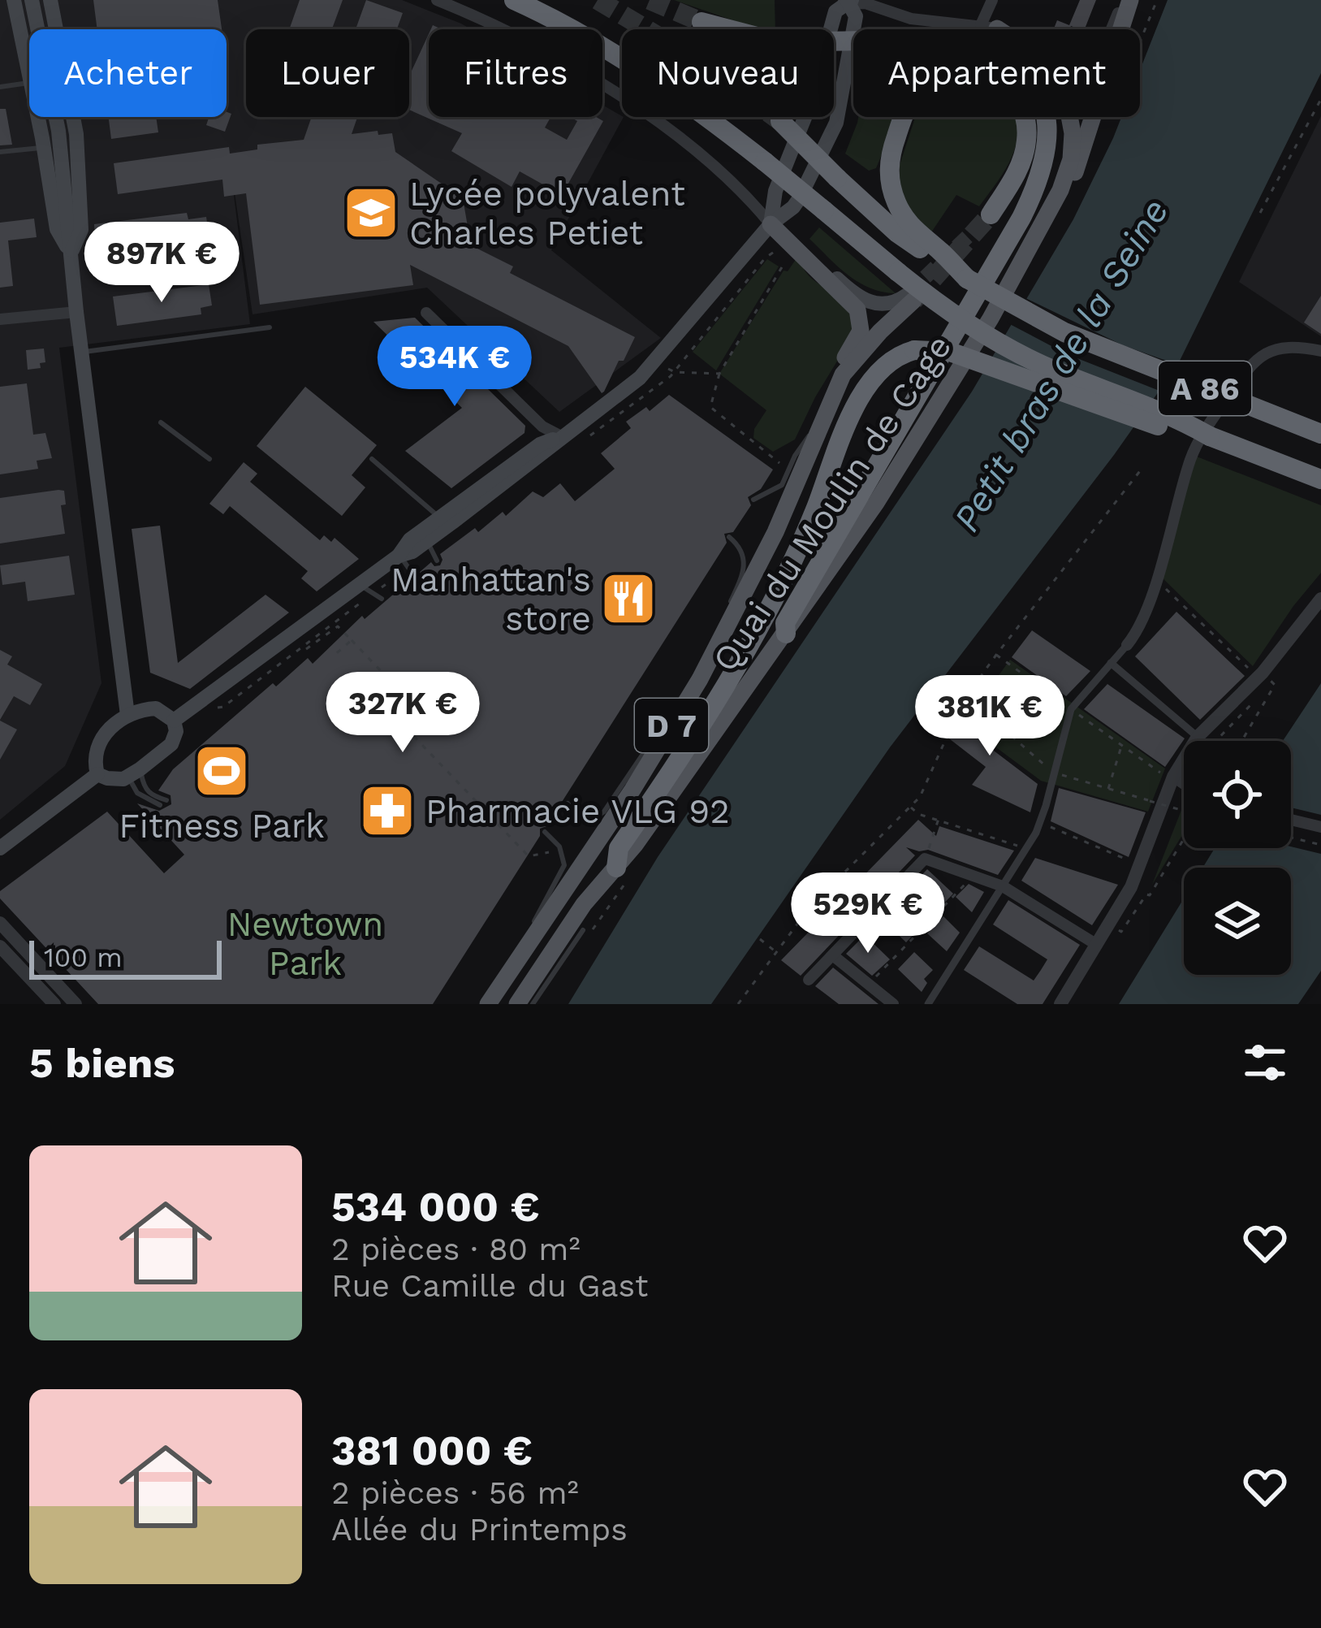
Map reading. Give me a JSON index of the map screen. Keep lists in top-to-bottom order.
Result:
{
  "streets": {
    "highway": ["A 86"],
    "main road": ["Quai du Moulin de Cage", "D 7"]
  },
  "water": ["Petit bras de la Seine"],
  "parks": ["Newtown Park"],
  "places": {
    "school or university": ["Lycée polyvalent Charles Petiet"],
    "restaurant": ["Manhattan's store"],
    "sports": ["Fitness Park"],
    "pharmacy": ["Pharmacie VLG 92"]
  },
  "scale_bar": "100 m",
  "page": {
    "chip": [
      "Acheter",
      "Louer",
      "Filtres",
      "Nouveau",
      "Appartement"
    ],
    "price": [
      "897K €",
      "534K €",
      "327K €",
      "381K €",
      "529K €"
    ],
    "scale": "100 m",
    "heading": "5 biens",
    "list": [
      {
        "name": "534 000 €",
        "note": "2 pièces · 80 m² · Rue Camille du Gast"
      },
      {
        "name": "381 000 €",
        "note": "2 pièces · 56 m² · Allée du Printemps"
      }
    ]
  }
}
